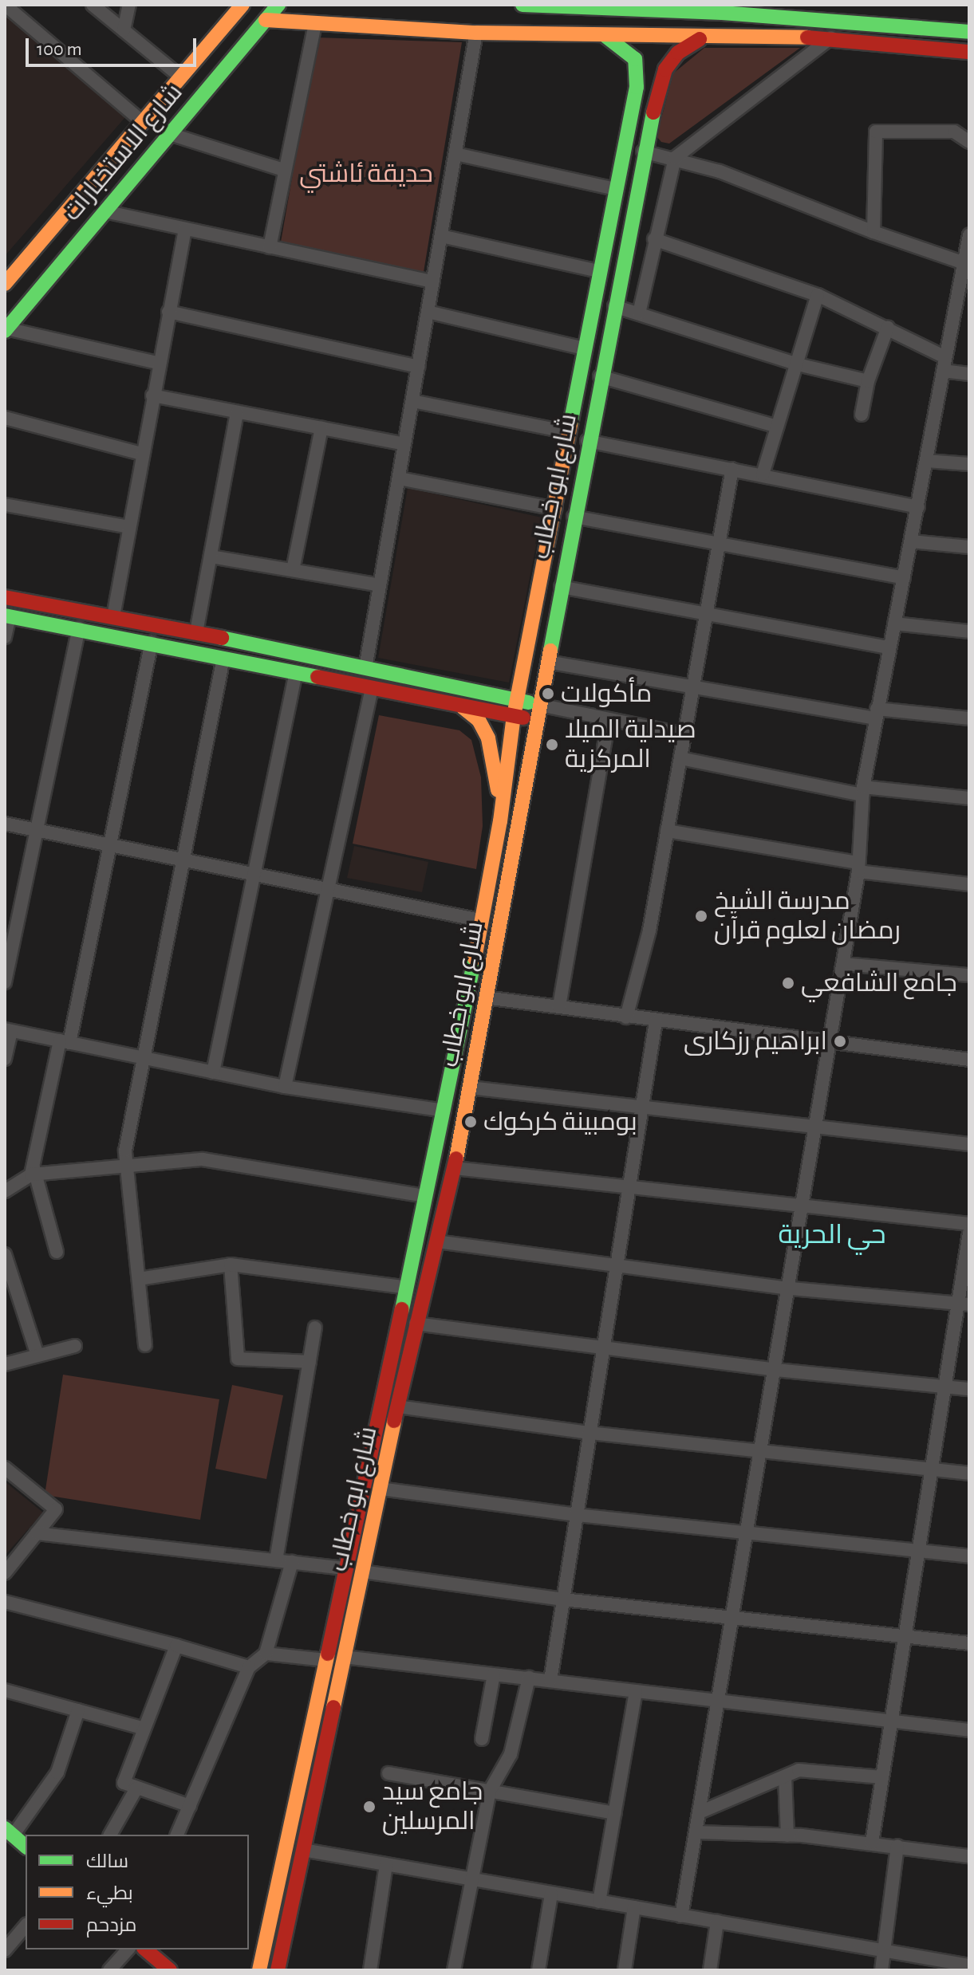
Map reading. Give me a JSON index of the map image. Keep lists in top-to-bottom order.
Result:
{
  "streets": {
    "main road": ["شارع الاستخبارات", "شارع ابو خطاب"]
  },
  "districts": ["حي الحرية"],
  "parks": ["حديقة ئاشتي"],
  "places": [
    "مأكولات",
    "صيدلية الميلا المركزية",
    "مدرسة الشيخ رمضان لعلوم قرآن",
    "جامع الشافعي",
    "ابراهيم رزكارى",
    "بومبينة كركوك",
    "جامع سيد المرسلين"
  ],
  "legend": ["سالك", "بطيء", "مزدحم"],
  "scale_bar": "100 m"
}
